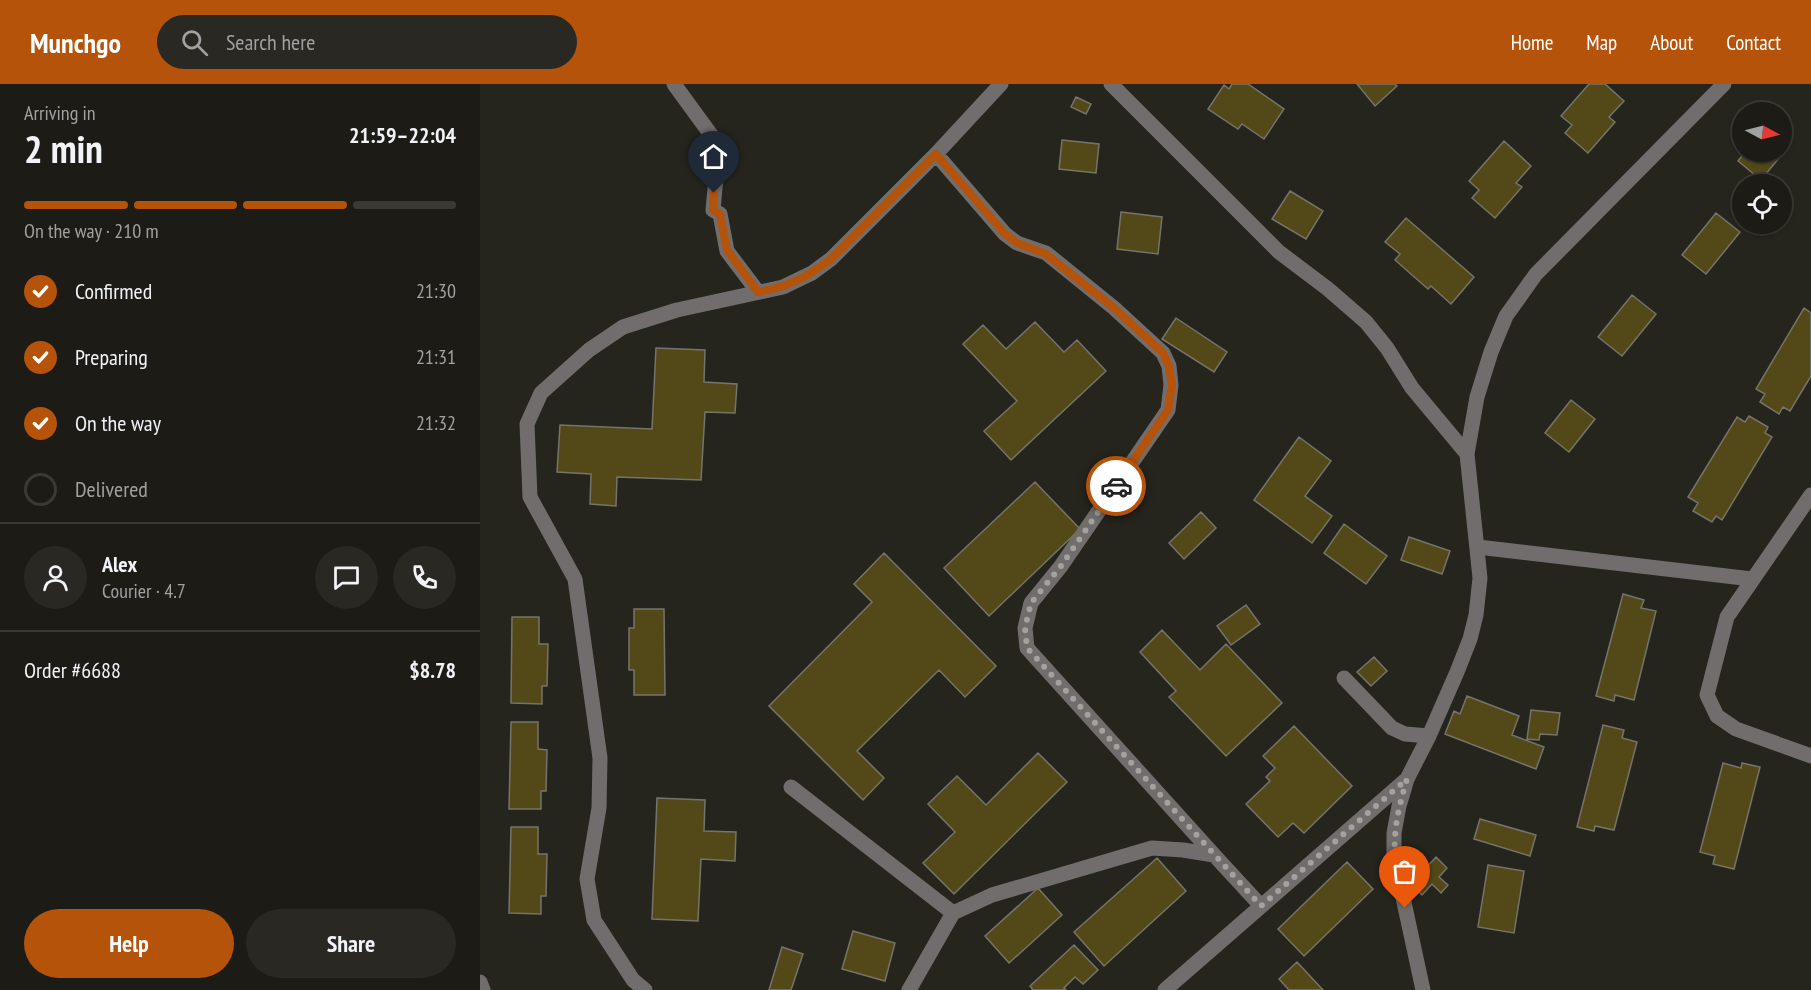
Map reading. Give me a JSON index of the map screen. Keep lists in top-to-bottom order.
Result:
{
  "north": "right",
  "page": {
    "header": "Munchgo",
    "search": "Search here",
    "nav": [
      "Home",
      "Map",
      "About",
      "Contact"
    ],
    "heading": ["2 min", "Arriving in", "21:59–22:04"],
    "panel": [
      "Alex",
      "Courier · 4.7",
      "Order #6688",
      "$8.78"
    ],
    "bar": "On the way · 210 m",
    "list": [
      ["Confirmed", "21:30"],
      ["Preparing", "21:31"],
      ["On the way", "21:32"],
      "Delivered"
    ],
    "buttons": ["Help", "Share"]
  }
}
